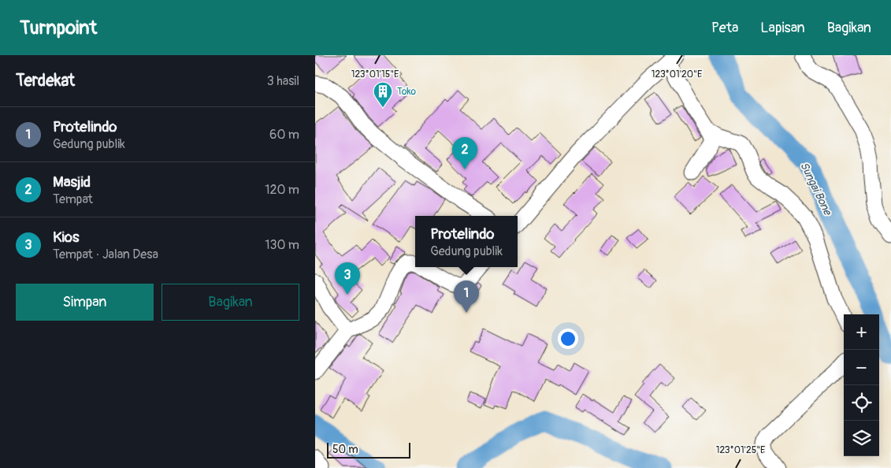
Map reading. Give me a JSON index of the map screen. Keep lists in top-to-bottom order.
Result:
{
  "water": ["Sungai Bone"],
  "places": {
    "building": ["Toko"]
  },
  "scale_bar": "50 m",
  "page": {
    "header": "Turnpoint",
    "nav": ["Peta", "Lapisan", "Bagikan"],
    "heading": ["Terdekat", "3 hasil"],
    "list": [
      {
        "mark": "1",
        "name": "Protelindo",
        "note": "Gedung publik",
        "value": "60 m"
      },
      {
        "mark": "2",
        "name": "Masjid",
        "note": "Tempat",
        "value": "120 m"
      },
      {
        "mark": "3",
        "name": "Kios",
        "note": "Tempat · Jalan Desa",
        "value": "130 m"
      }
    ],
    "pins": ["2", "3", "1"],
    "popup": ["Protelindo", "Gedung publik"],
    "buttons": ["Simpan", "Bagikan"],
    "map_buttons": ["+", "−"],
    "scale": "50 m"
  },
  "coordinates": ["123°01'15\"E", "123°01'20\"E", "123°01'25\"E"]
}
